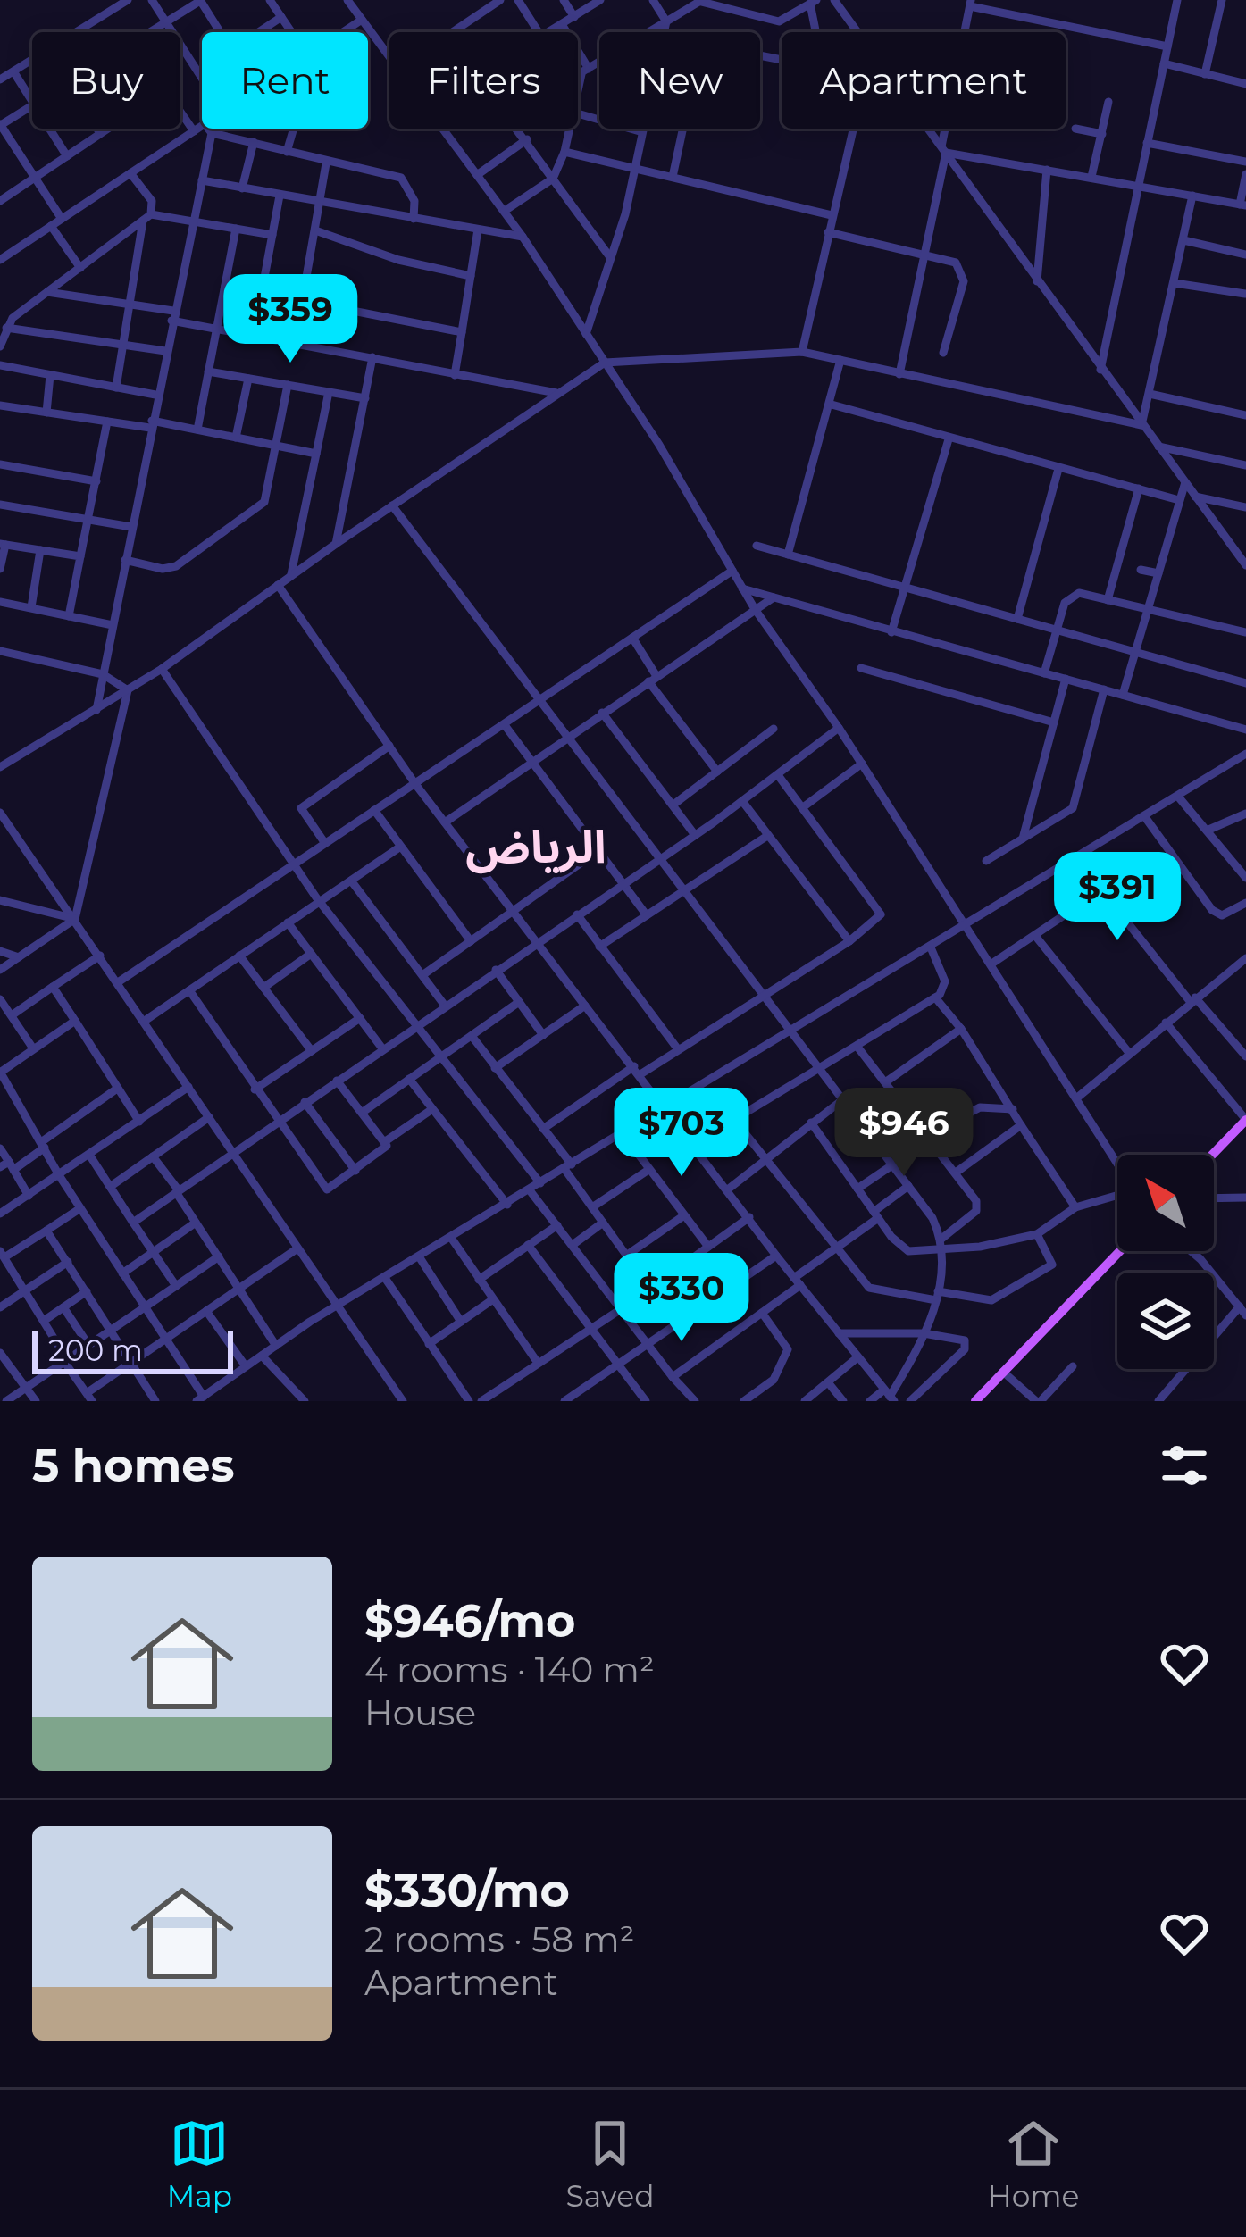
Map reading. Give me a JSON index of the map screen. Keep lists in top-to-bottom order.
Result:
{
  "districts": ["الرياض"],
  "scale_bar": "200 m",
  "north": "top left",
  "page": {
    "chip": [
      "Buy",
      "Rent",
      "Filters",
      "New",
      "Apartment"
    ],
    "price": [
      "$359",
      "$391",
      "$703",
      "$946",
      "$330"
    ],
    "scale": "200 m",
    "heading": "5 homes",
    "list": [
      {
        "name": "$946/mo",
        "note": "4 rooms · 140 m² · House"
      },
      {
        "name": "$330/mo",
        "note": "2 rooms · 58 m² · Apartment"
      }
    ],
    "tabs": ["Map", "Saved", "Home"]
  }
}
